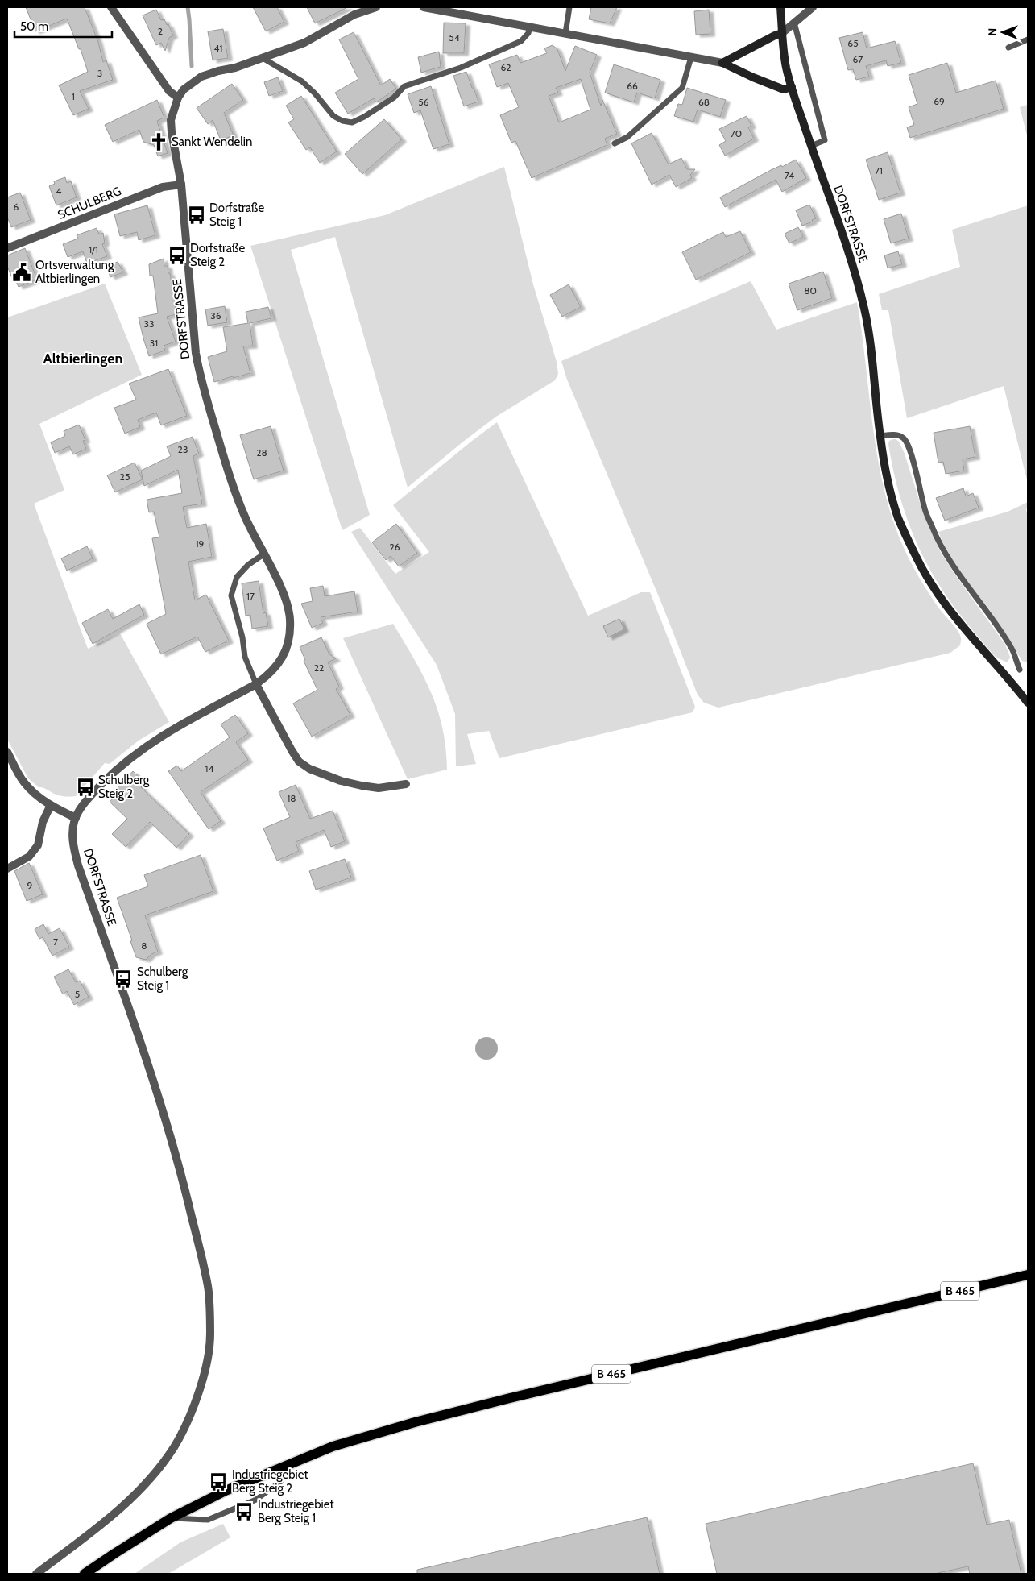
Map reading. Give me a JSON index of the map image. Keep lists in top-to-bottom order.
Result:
{
  "streets": {
    "main road": ["B 465"],
    "street": ["SCHULBERG", "DORFSTRASSE"]
  },
  "crossings": [
    ["SCHULBERG", "DORFSTRASSE"]
  ],
  "districts": ["Altbierlingen"],
  "places": {
    "church": ["Sankt Wendelin"],
    "bus stop": [
      "Dorfstraße Steig 1",
      "Dorfstraße Steig 2",
      "Schulberg Steig 2",
      "Schulberg Steig 1",
      "Industriegebiet Berg Steig 2",
      "Industriegebiet Berg Steig 1"
    ],
    "public building": ["Ortsverwaltung Altbierlingen"]
  },
  "house_numbers": [
    "2",
    "54",
    "65",
    "41",
    "67",
    "62",
    "3",
    "66",
    "1",
    "69",
    "56",
    "68",
    "70",
    "71",
    "74",
    "4",
    "6",
    "1/1",
    "80",
    "36",
    "33",
    "31",
    "23",
    "28",
    "25",
    "19",
    "26",
    "17",
    "22",
    "14",
    "18",
    "9",
    "7",
    "8",
    "5"
  ],
  "scale_bar": "50 m",
  "north": "left"
}
